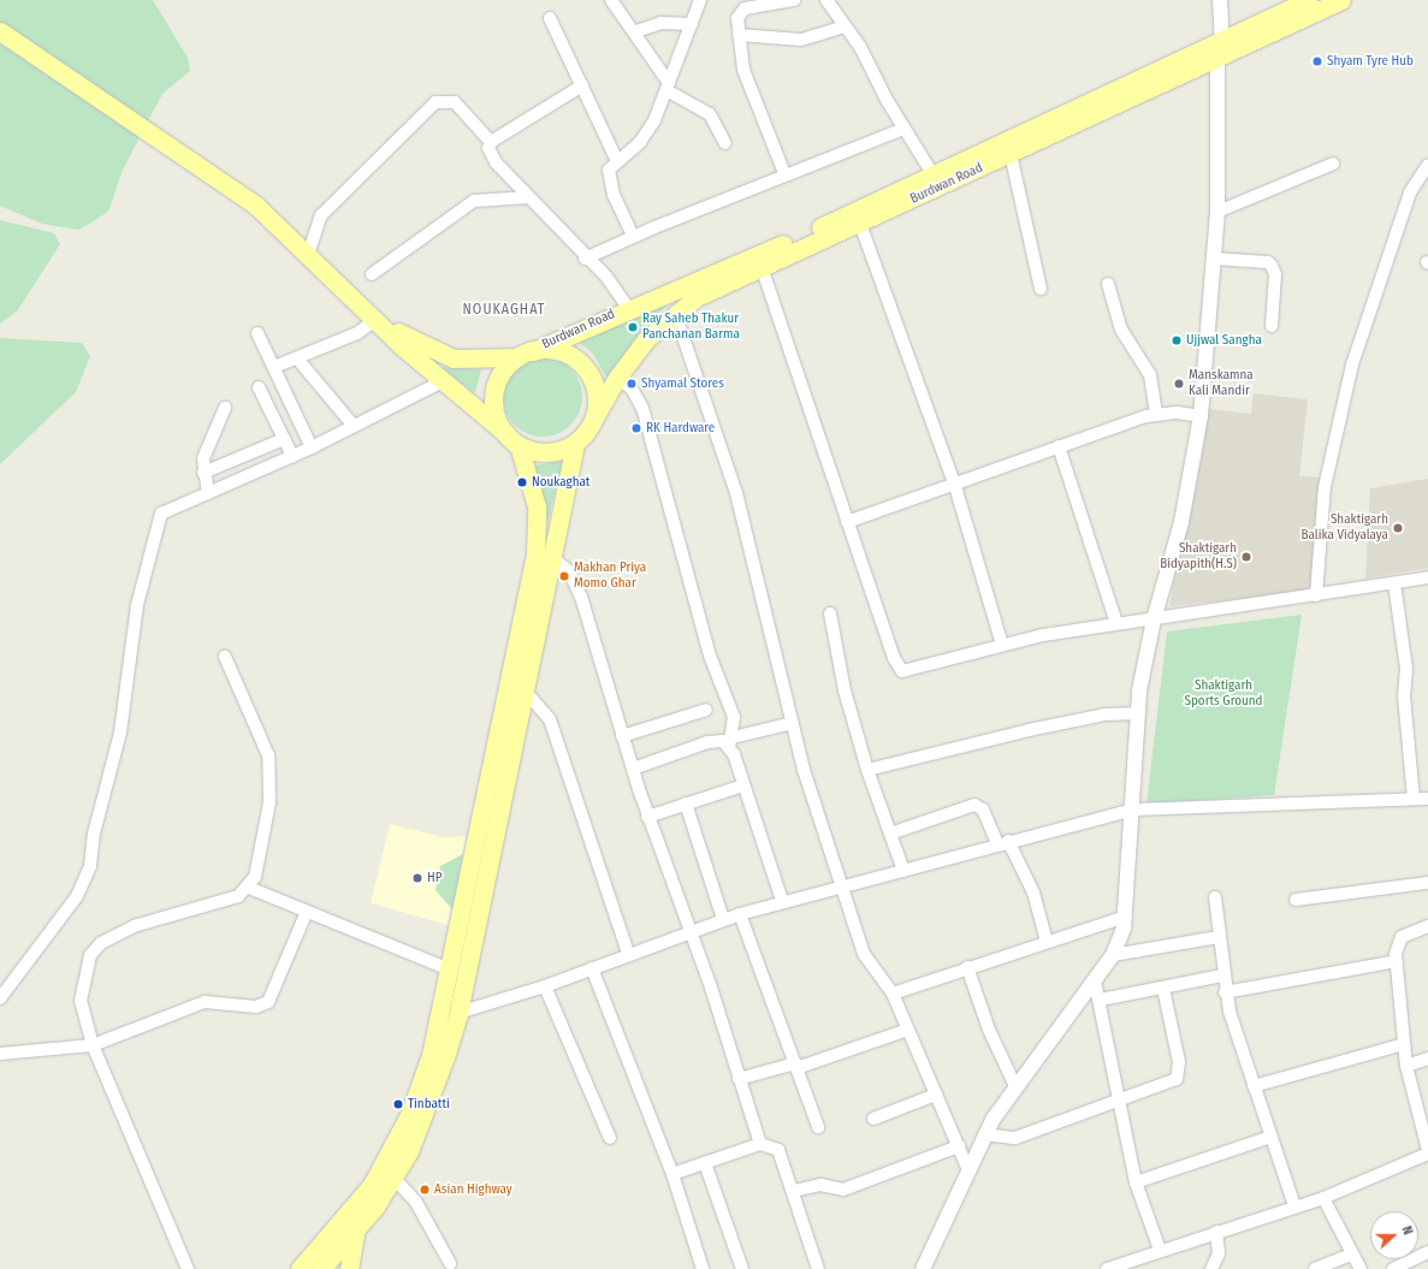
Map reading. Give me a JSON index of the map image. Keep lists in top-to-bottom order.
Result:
{
  "streets": {
    "main road": ["Burdwan Road"]
  },
  "districts": ["NOUKAGHAT"],
  "parks": ["Shaktigarh Sports Ground"],
  "places": [
    "Shyam Tyre Hub",
    "Ray Saheb Thakur Panchanan Barma",
    "Ujjwal Sangha",
    "Shyamal Stores",
    "Manskamna Kali Mandir",
    "RK Hardware",
    "Noukaghat",
    "Shaktigarh Balika Vidyalaya",
    "Shaktigarh Bidyapith(H.S)",
    "Makhan Priya Momo Ghar",
    "HP",
    "Tinbatti",
    "Asian Highway"
  ],
  "north": "right"
}
